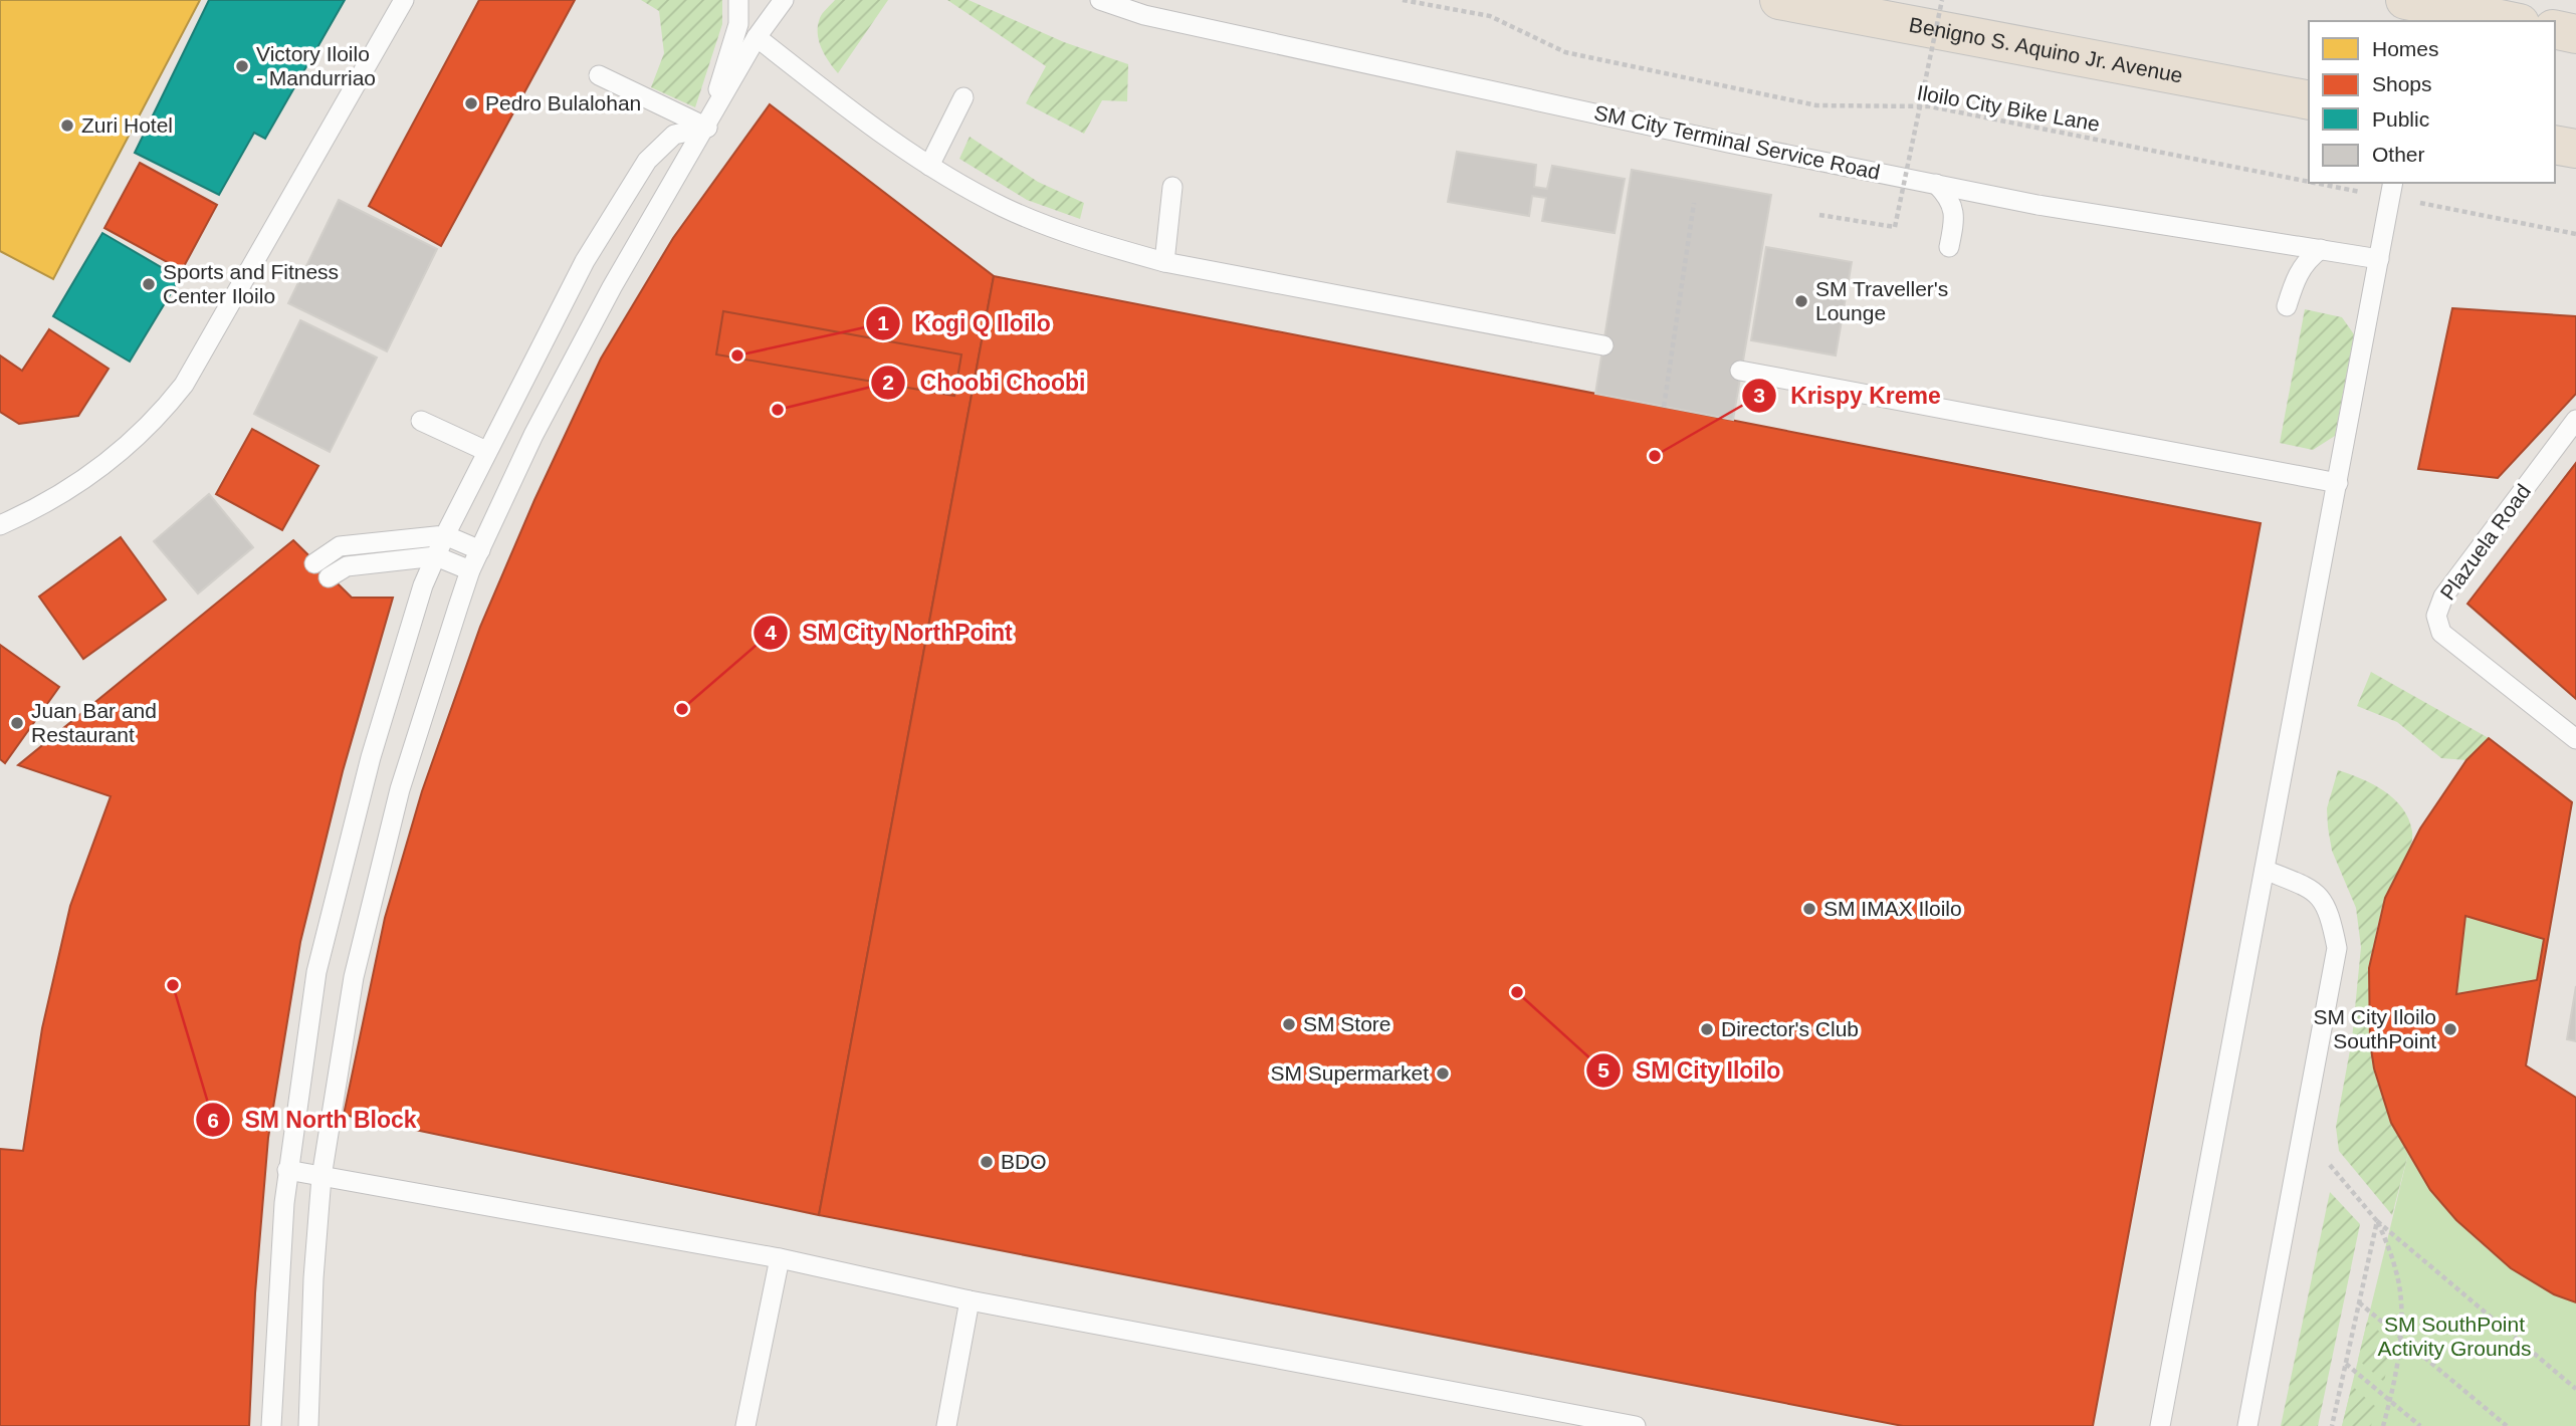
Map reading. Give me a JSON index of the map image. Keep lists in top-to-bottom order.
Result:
{
  "streets": {
    "highway": ["Benigno S. Aquino Jr. Avenue"],
    "lane": ["SM City Terminal Service Road", "Plazuela Road"],
    "path": ["Iloilo City Bike Lane"]
  },
  "parks": ["SM SouthPoint Activity Grounds"],
  "places": [
    "Victory Iloilo - Mandurriao",
    "Pedro Bulalohan",
    "Zuri Hotel",
    "Sports and Fitness Center Iloilo",
    "SM Traveller's Lounge",
    "Kogi Q Iloilo",
    "Choobi Choobi",
    "Krispy Kreme",
    "SM City NorthPoint",
    "Juan Bar and Restaurant",
    "SM IMAX Iloilo",
    "SM North Block",
    "SM City Iloilo",
    "SM Store",
    "Director's Club",
    "SM City Iloilo SouthPoint",
    "SM Supermarket",
    "BDO"
  ],
  "legend": [
    "Homes",
    "Shops",
    "Public",
    "Other"
  ]
}
